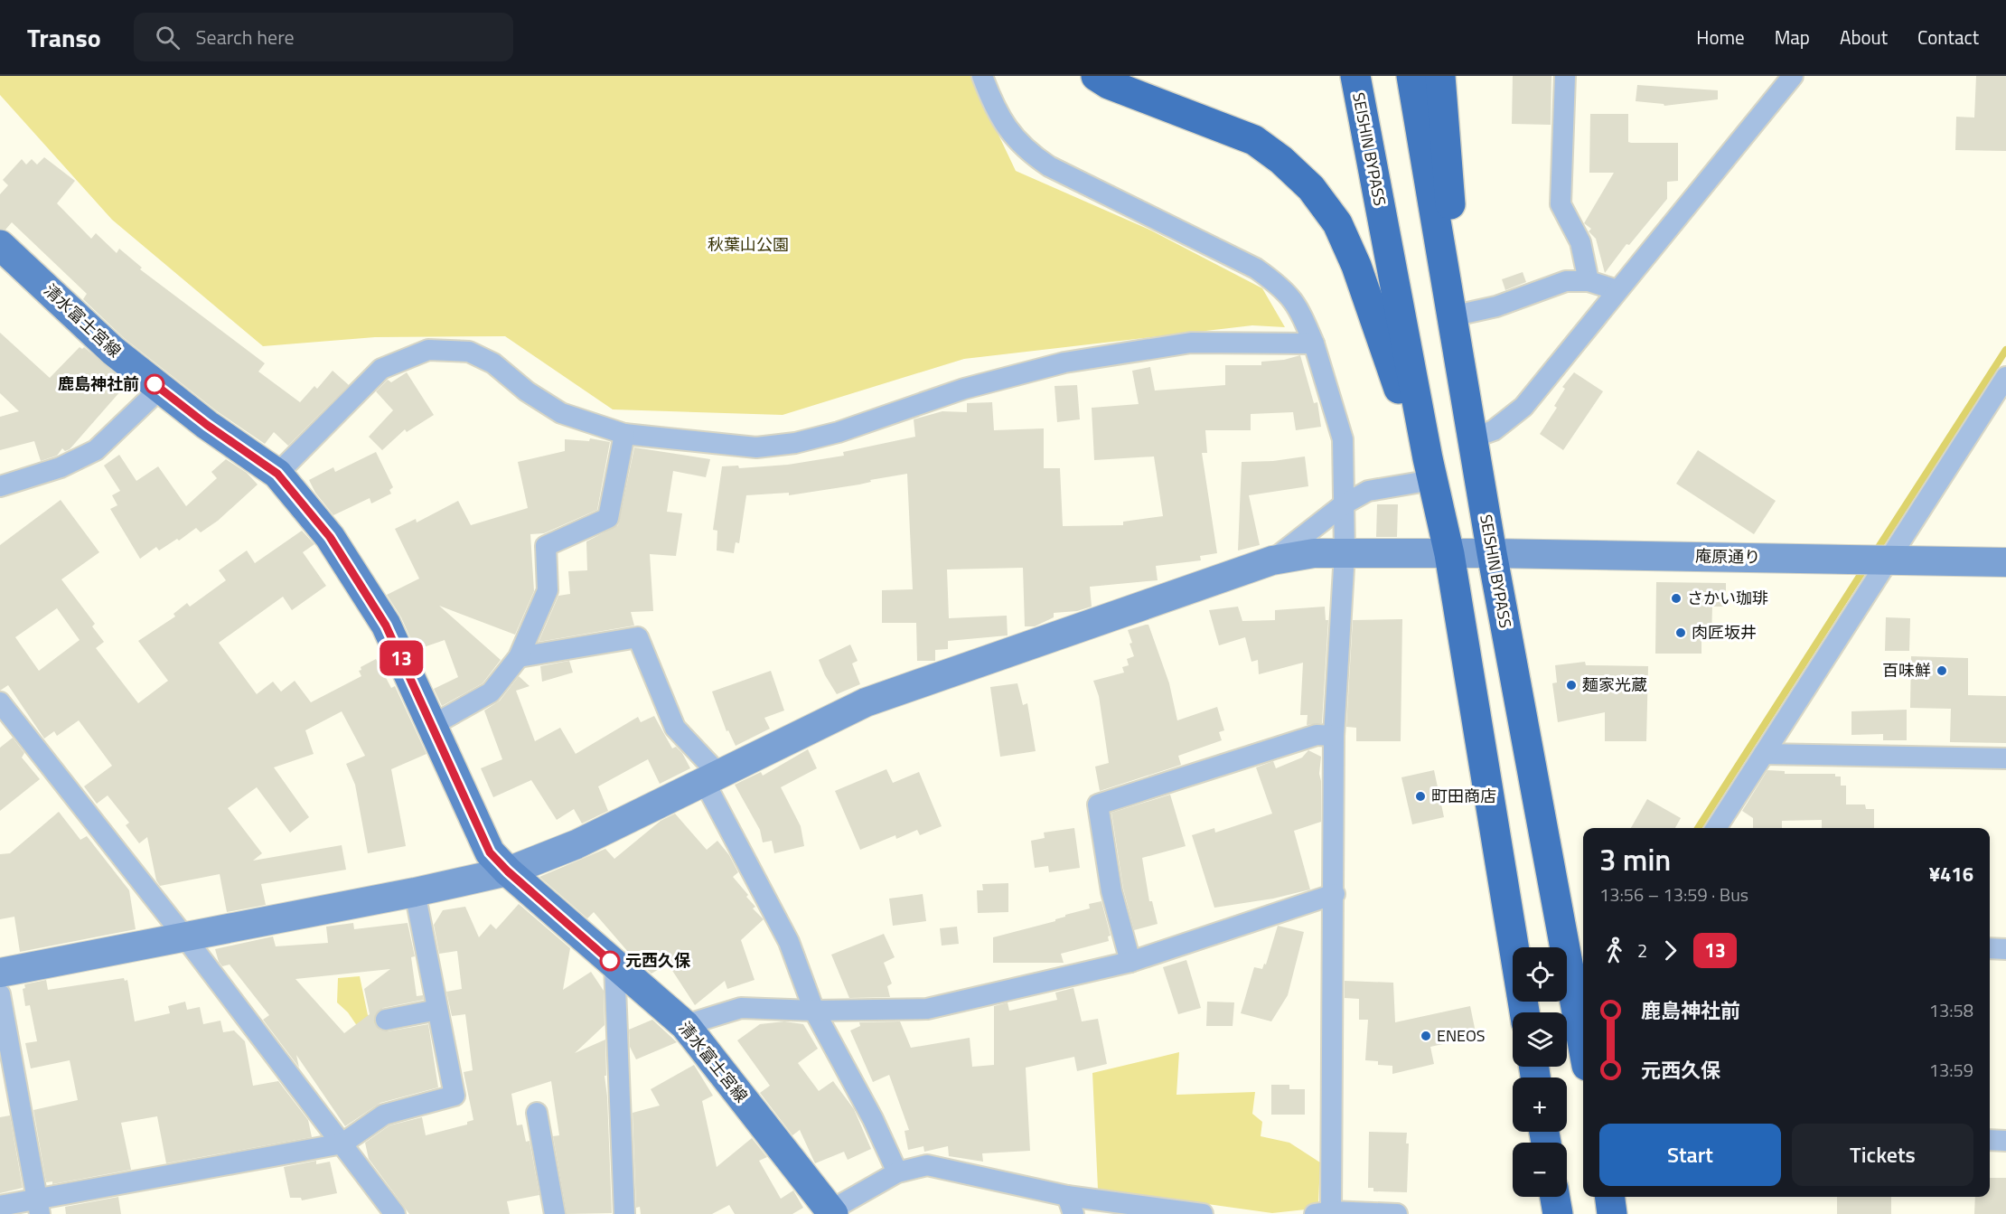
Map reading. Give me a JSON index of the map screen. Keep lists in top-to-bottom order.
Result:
{
  "streets": {
    "highway": ["SEISHIN BYPASS"],
    "main road": ["清水富士宮線"],
    "street": ["庵原通り"]
  },
  "crossings": [
    ["SEISHIN BYPASS", "庵原通り"],
    ["清水富士宮線", "庵原通り"]
  ],
  "parks": ["秋葉山公園"],
  "places": [
    "鹿島神社前",
    "さかい珈琲",
    "肉匠坂井",
    "百味鮮",
    "麺家光蔵",
    "町田商店",
    "元西久保",
    "ENEOS"
  ],
  "lines": ["bus line 13"],
  "page": {
    "header": "Transo",
    "search": "Search here",
    "nav": [
      "Home",
      "Map",
      "About",
      "Contact"
    ],
    "on_map": "13",
    "heading": ["3 min", "13:56 – 13:59 · Bus", "¥416"],
    "legs": ["2", "13"],
    "map_buttons": ["+", "−"],
    "list": [
      {
        "name": "鹿島神社前",
        "value": "13:58"
      },
      {
        "name": "元西久保",
        "value": "13:59"
      }
    ],
    "buttons": ["Start", "Tickets"]
  }
}
